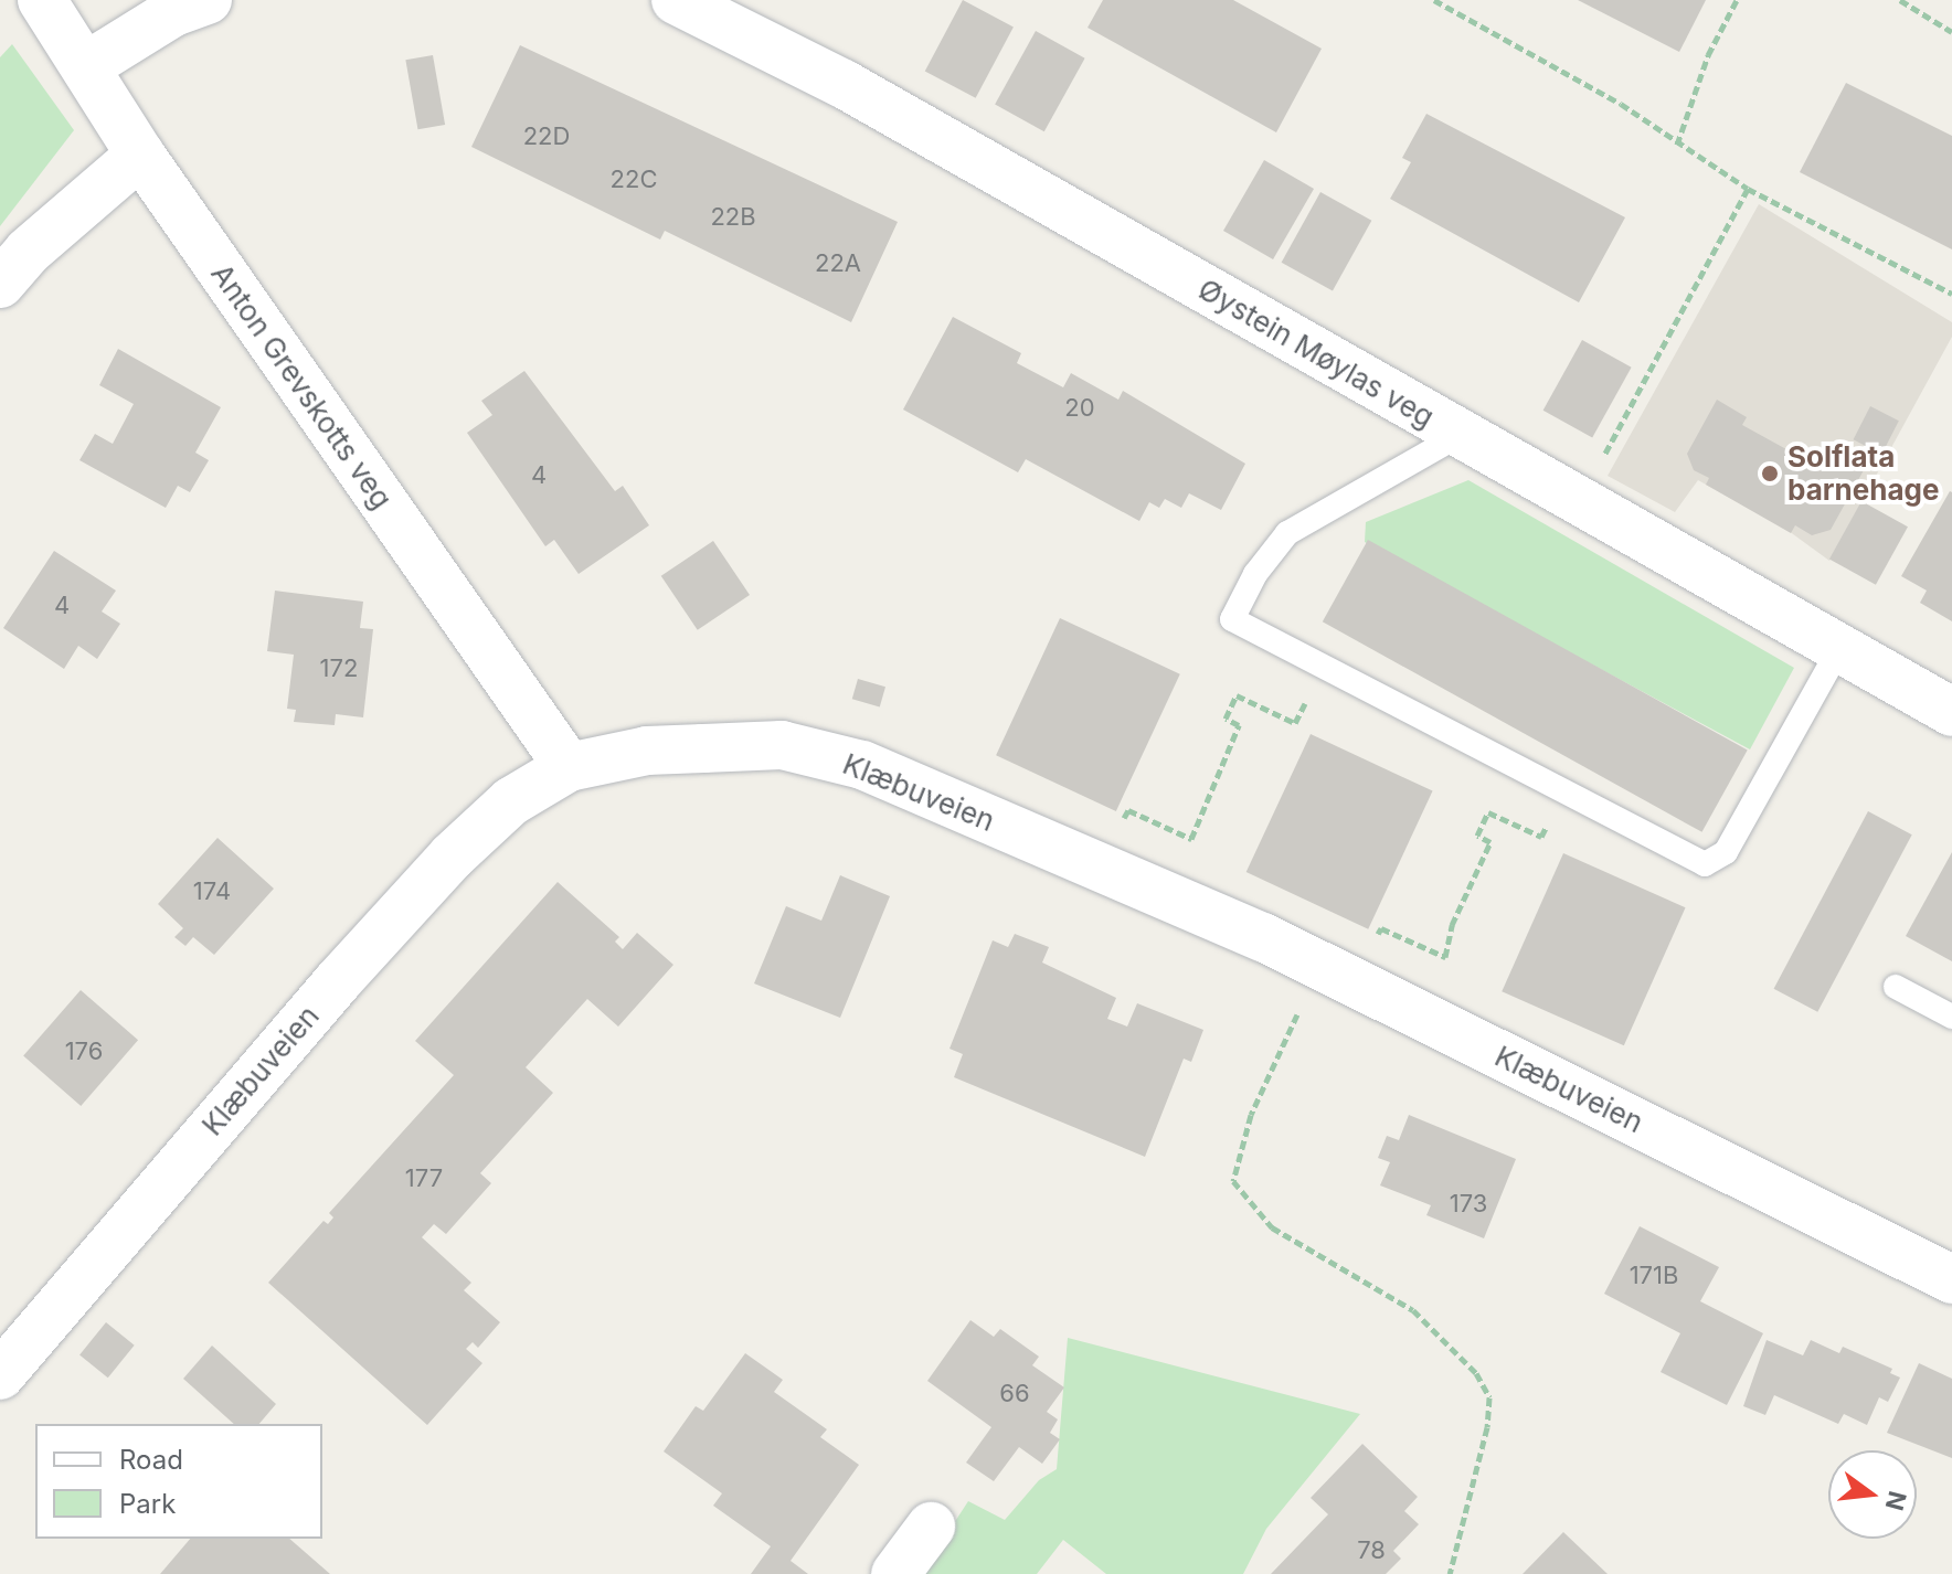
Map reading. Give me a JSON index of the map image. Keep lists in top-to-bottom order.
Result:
{
  "streets": {
    "street": ["Øystein Møylas veg", "Anton Grevskotts veg", "Klæbuveien"]
  },
  "crossings": [
    ["Anton Grevskotts veg", "Klæbuveien"]
  ],
  "places": ["Solflata barnehage"],
  "house_numbers": [
    "22D",
    "22C",
    "22B",
    "22A",
    "20",
    "4",
    "4",
    "172",
    "174",
    "176",
    "177",
    "173",
    "171B",
    "66",
    "78"
  ],
  "legend": ["Road", "Park"],
  "north": "right"
}
